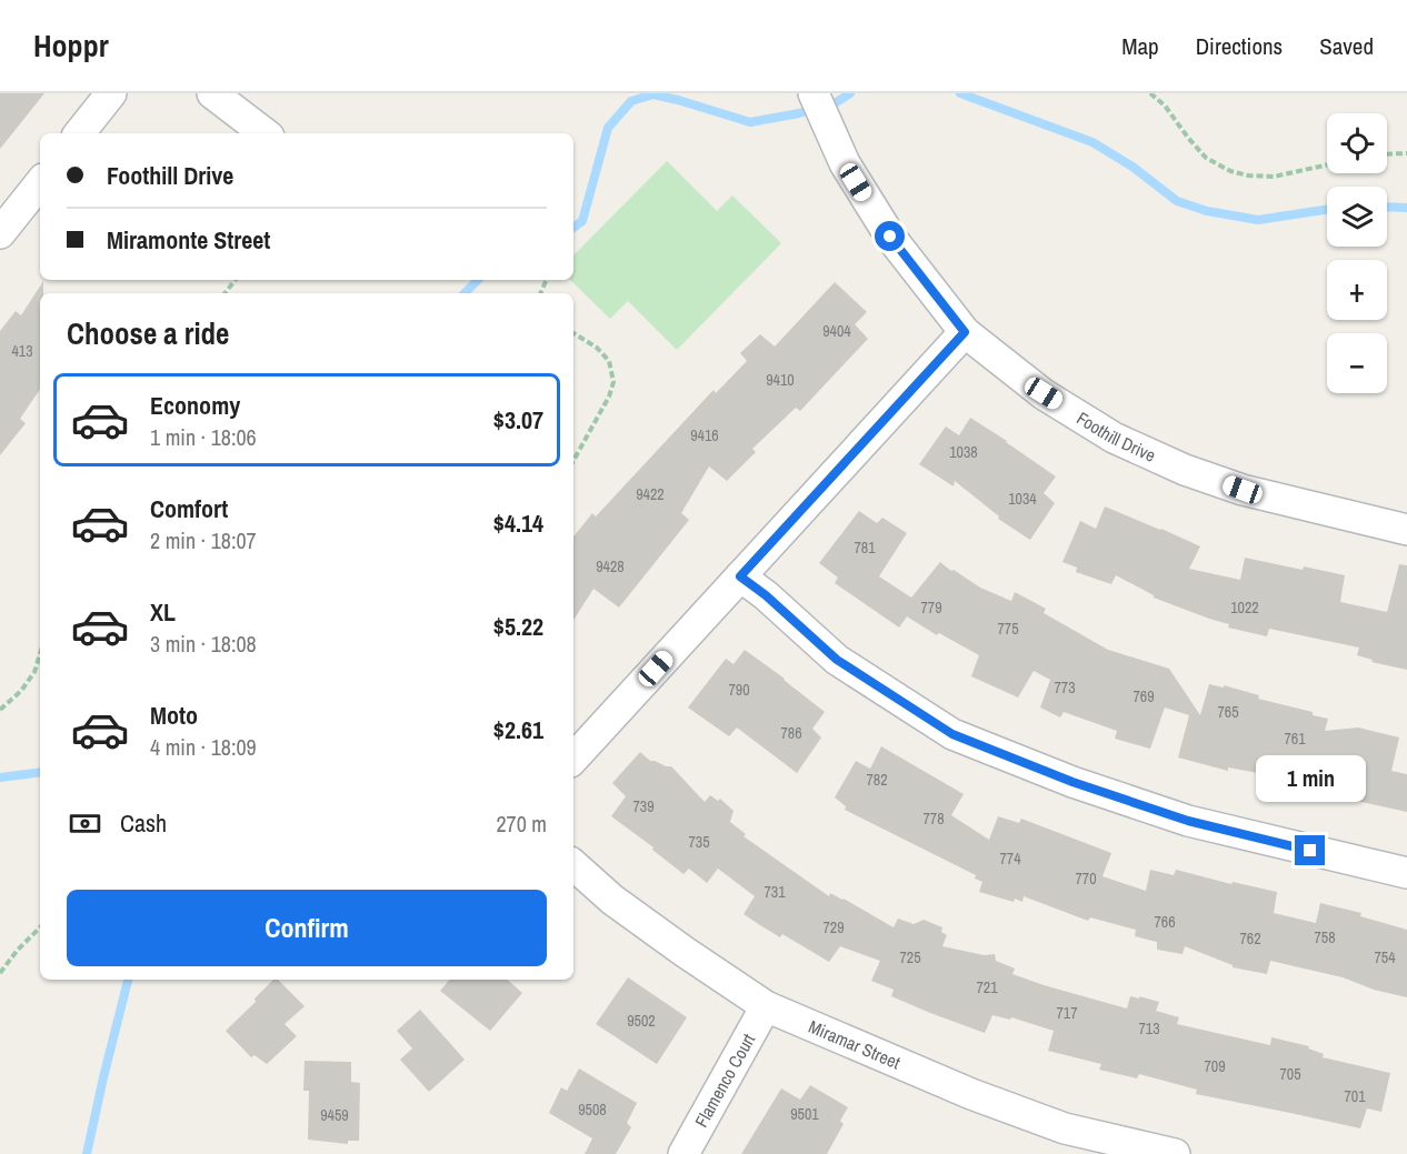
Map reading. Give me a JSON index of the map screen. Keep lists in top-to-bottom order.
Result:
{
  "streets": {
    "street": ["Foothill Drive", "Miramar Street", "Flamenco Court"]
  },
  "crossings": [
    ["Miramar Street", "Flamenco Court"]
  ],
  "house_numbers": [
    "9404",
    "413",
    "9410",
    "9416",
    "1038",
    "9422",
    "1034",
    "781",
    "9428",
    "779",
    "1022",
    "775",
    "773",
    "790",
    "769",
    "765",
    "786",
    "761",
    "782",
    "739",
    "778",
    "735",
    "774",
    "770",
    "731",
    "766",
    "729",
    "758",
    "762",
    "725",
    "754",
    "721",
    "717",
    "9502",
    "713",
    "709",
    "705",
    "701",
    "9508",
    "9501",
    "9459"
  ],
  "page": {
    "header": "Hoppr",
    "nav": ["Map", "Directions", "Saved"],
    "map_buttons": ["+", "−"],
    "banner": ["Foothill Drive", "Miramonte Street"],
    "heading": "Choose a ride",
    "list": [
      {
        "name": "Economy",
        "note": "1 min · 18:06",
        "value": "$3.07"
      },
      {
        "name": "Comfort",
        "note": "2 min · 18:07",
        "value": "$4.14"
      },
      {
        "name": "XL",
        "note": "3 min · 18:08",
        "value": "$5.22"
      },
      {
        "name": "Moto",
        "note": "4 min · 18:09",
        "value": "$2.61"
      }
    ],
    "bubble": "1 min",
    "pay": ["Cash", "270 m"],
    "buttons": "Confirm"
  }
}
